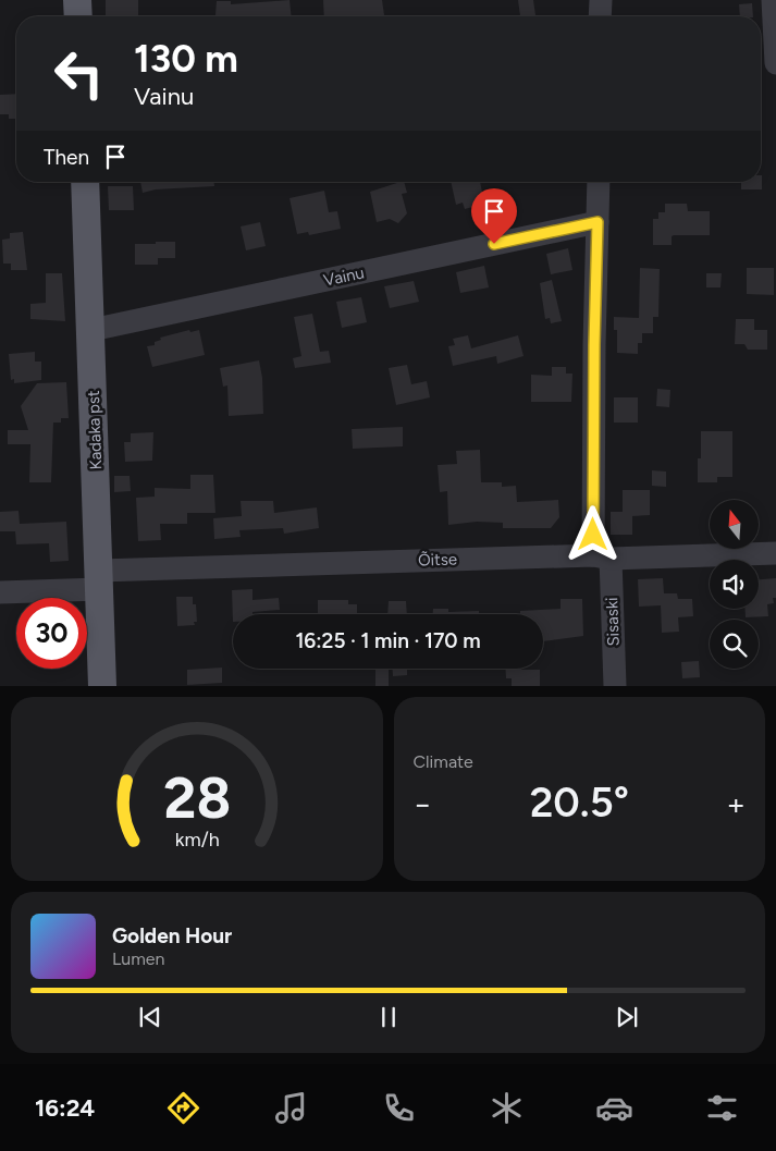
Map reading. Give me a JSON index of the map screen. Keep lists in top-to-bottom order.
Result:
{
  "streets": {
    "main road": ["Kadaka pst"],
    "street": ["Vainu", "Õitse", "Sisaski"]
  },
  "crossings": [
    ["Vainu", "Kadaka pst"],
    ["Vainu", "Sisaski"],
    ["Kadaka pst", "Õitse"],
    ["Õitse", "Sisaski"]
  ],
  "north": "top",
  "page": {
    "turn": ["130 m", "Vainu"],
    "then": "Then",
    "limit": "30",
    "trip": "16:25 · 1 min · 170 m",
    "tile": "Climate",
    "heat": ["−", "20.5°", "+"],
    "song": ["Golden Hour", "Lumen"],
    "tabs": "16:24",
    "gauge": ["28", "km/h"]
  }
}
